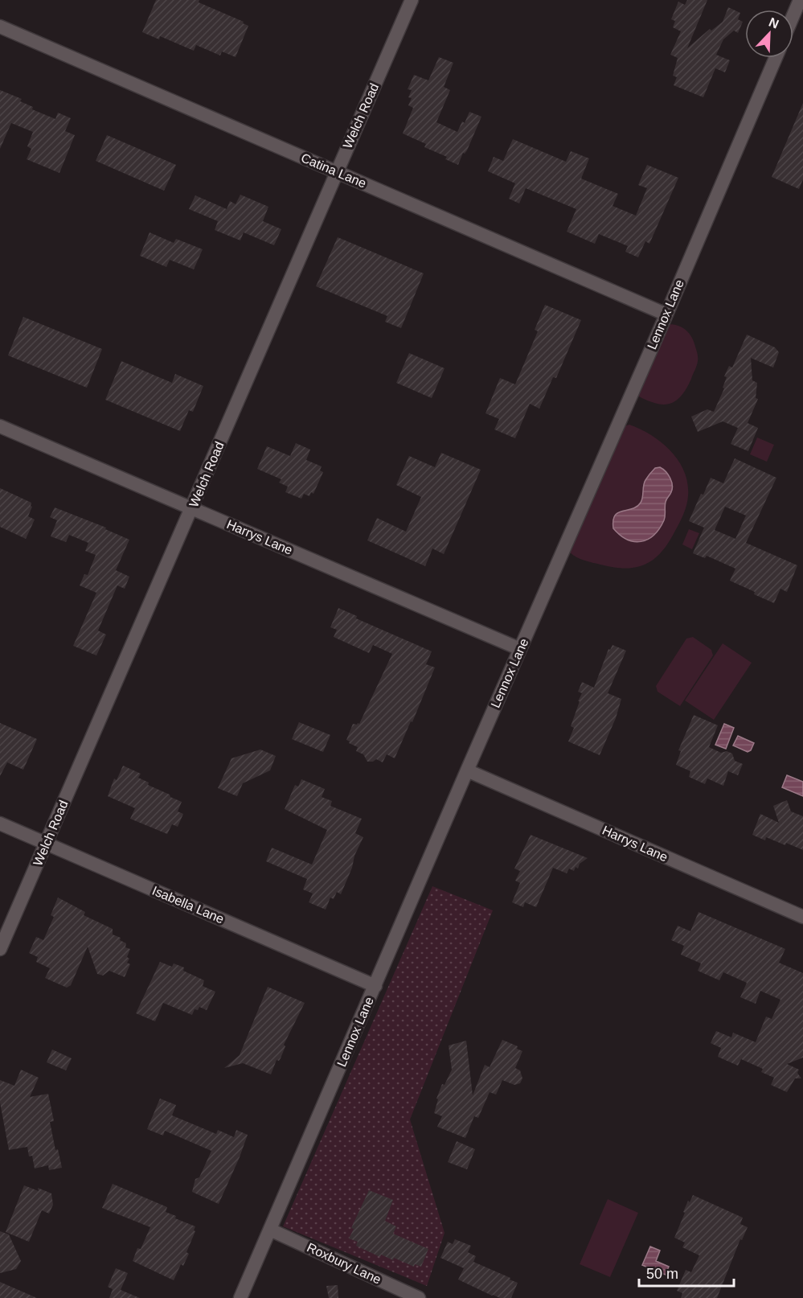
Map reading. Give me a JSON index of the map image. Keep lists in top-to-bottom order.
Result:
{
  "streets": {
    "street": [
      "Welch Road",
      "Catina Lane",
      "Lennox Lane",
      "Harrys Lane",
      "Isabella Lane",
      "Roxbury Lane"
    ]
  },
  "crossings": [
    ["Welch Road", "Catina Lane"],
    ["Welch Road", "Harrys Lane"],
    ["Welch Road", "Isabella Lane"],
    ["Catina Lane", "Lennox Lane"],
    ["Lennox Lane", "Harrys Lane"],
    ["Lennox Lane", "Isabella Lane"],
    ["Lennox Lane", "Roxbury Lane"]
  ],
  "scale_bar": "50 m",
  "north": "top right"
}
